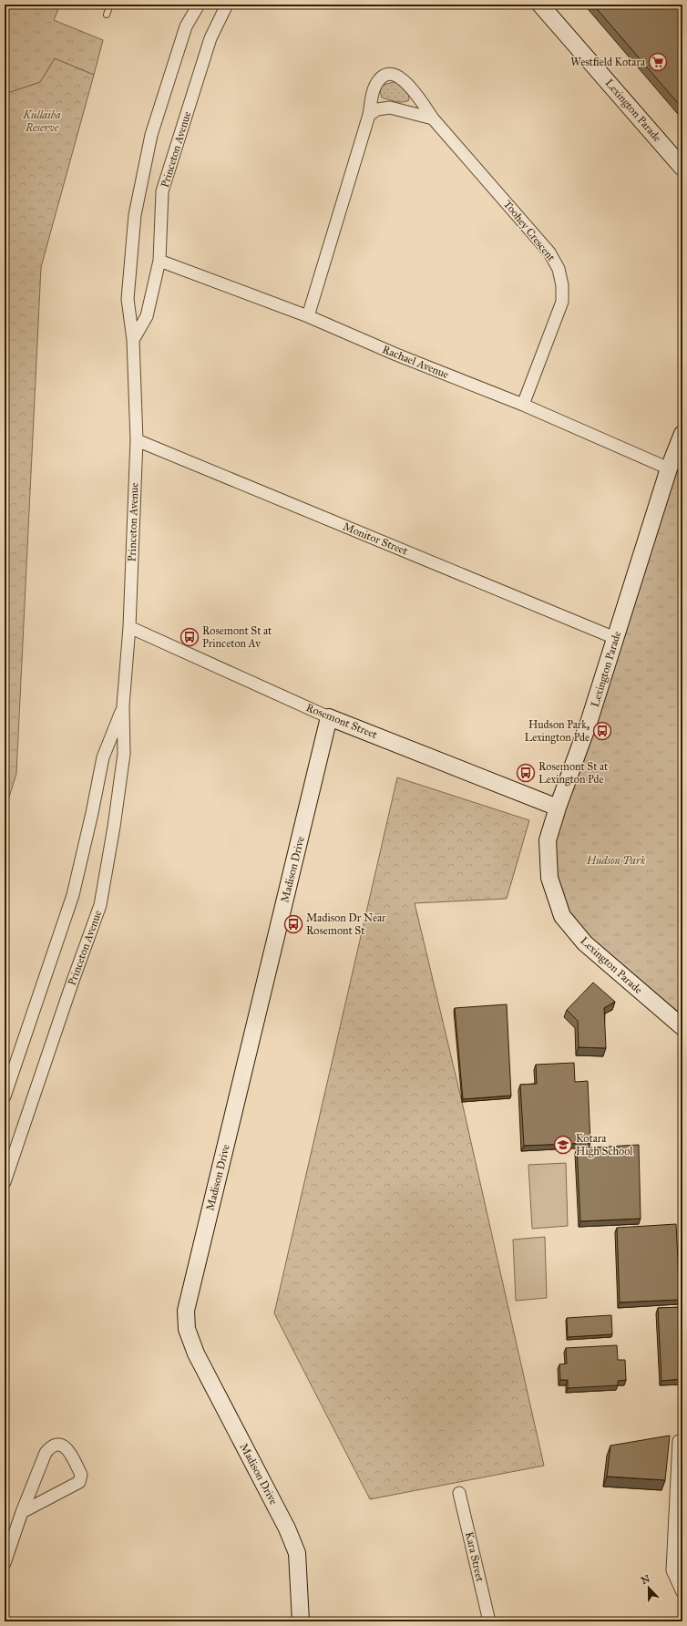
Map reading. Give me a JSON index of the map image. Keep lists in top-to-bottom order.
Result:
{
  "streets": {
    "main road": ["Lexington Parade", "Rosemont Street", "Madison Drive"],
    "street": [
      "Princeton Avenue",
      "Toohey Crescent",
      "Rachael Avenue",
      "Monitor Street",
      "Kara Street"
    ]
  },
  "crossings": [
    ["Lexington Parade", "Rachael Avenue"],
    ["Lexington Parade", "Monitor Street"],
    ["Lexington Parade", "Rosemont Street"],
    ["Princeton Avenue", "Rachael Avenue"],
    ["Princeton Avenue", "Monitor Street"],
    ["Princeton Avenue", "Rosemont Street"],
    ["Toohey Crescent", "Rachael Avenue"],
    ["Rosemont Street", "Madison Drive"]
  ],
  "parks": ["Kullaiba Reserve", "Hudson Park"],
  "places": {
    "supermarket": ["Westfield Kotara"],
    "bus stop": [
      "Rosemont St at Princeton Av",
      "Hudson Park, Lexington Pde",
      "Rosemont St at Lexington Pde",
      "Madison Dr Near Rosemont St"
    ],
    "school or university": ["Kotara High School"]
  },
  "north": "top"
}
